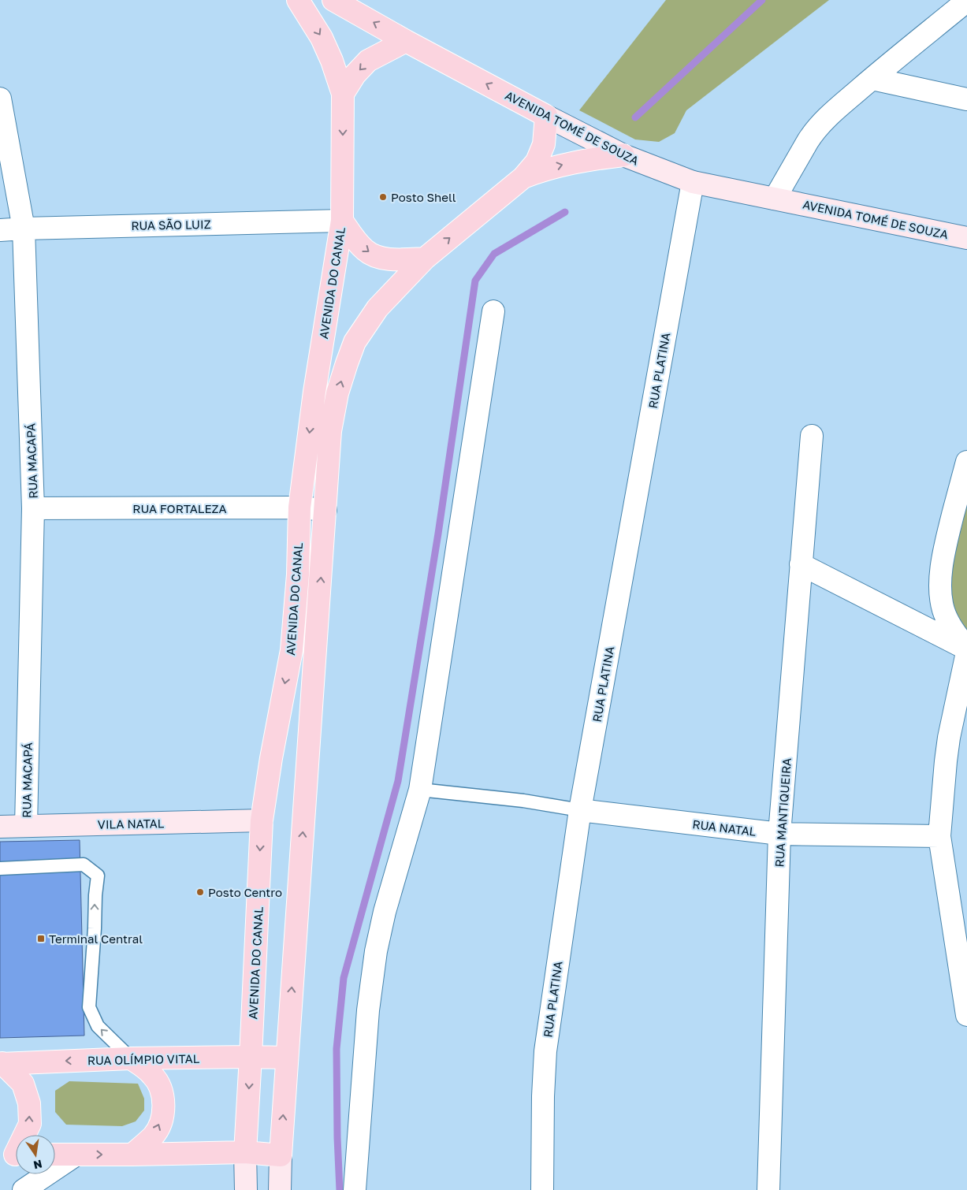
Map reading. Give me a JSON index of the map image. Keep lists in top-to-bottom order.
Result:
{
  "streets": {
    "main road": ["AVENIDA TOMÉ DE SOUZA", "AVENIDA DO CANAL", "RUA OLÍMPIO VITAL"],
    "street": [
      "RUA SÃO LUIZ",
      "RUA PLATINA",
      "RUA MACAPÁ",
      "RUA FORTALEZA",
      "RUA MANTIQUEIRA",
      "VILA NATAL",
      "RUA NATAL"
    ]
  },
  "crossings": [
    ["AVENIDA TOMÉ DE SOUZA", "RUA PLATINA"],
    ["RUA SÃO LUIZ", "AVENIDA DO CANAL"],
    ["RUA SÃO LUIZ", "RUA MACAPÁ"],
    ["AVENIDA DO CANAL", "RUA FORTALEZA"],
    ["AVENIDA DO CANAL", "VILA NATAL"],
    ["AVENIDA DO CANAL", "RUA OLÍMPIO VITAL"],
    ["RUA PLATINA", "RUA NATAL"],
    ["RUA MACAPÁ", "RUA FORTALEZA"],
    ["RUA MACAPÁ", "VILA NATAL"],
    ["RUA MANTIQUEIRA", "RUA NATAL"]
  ],
  "one_way": ["AVENIDA TOMÉ DE SOUZA"],
  "places": {
    "other": ["Posto Shell", "Posto Centro"],
    "transit": ["Terminal Central"]
  },
  "north": "bottom"
}
